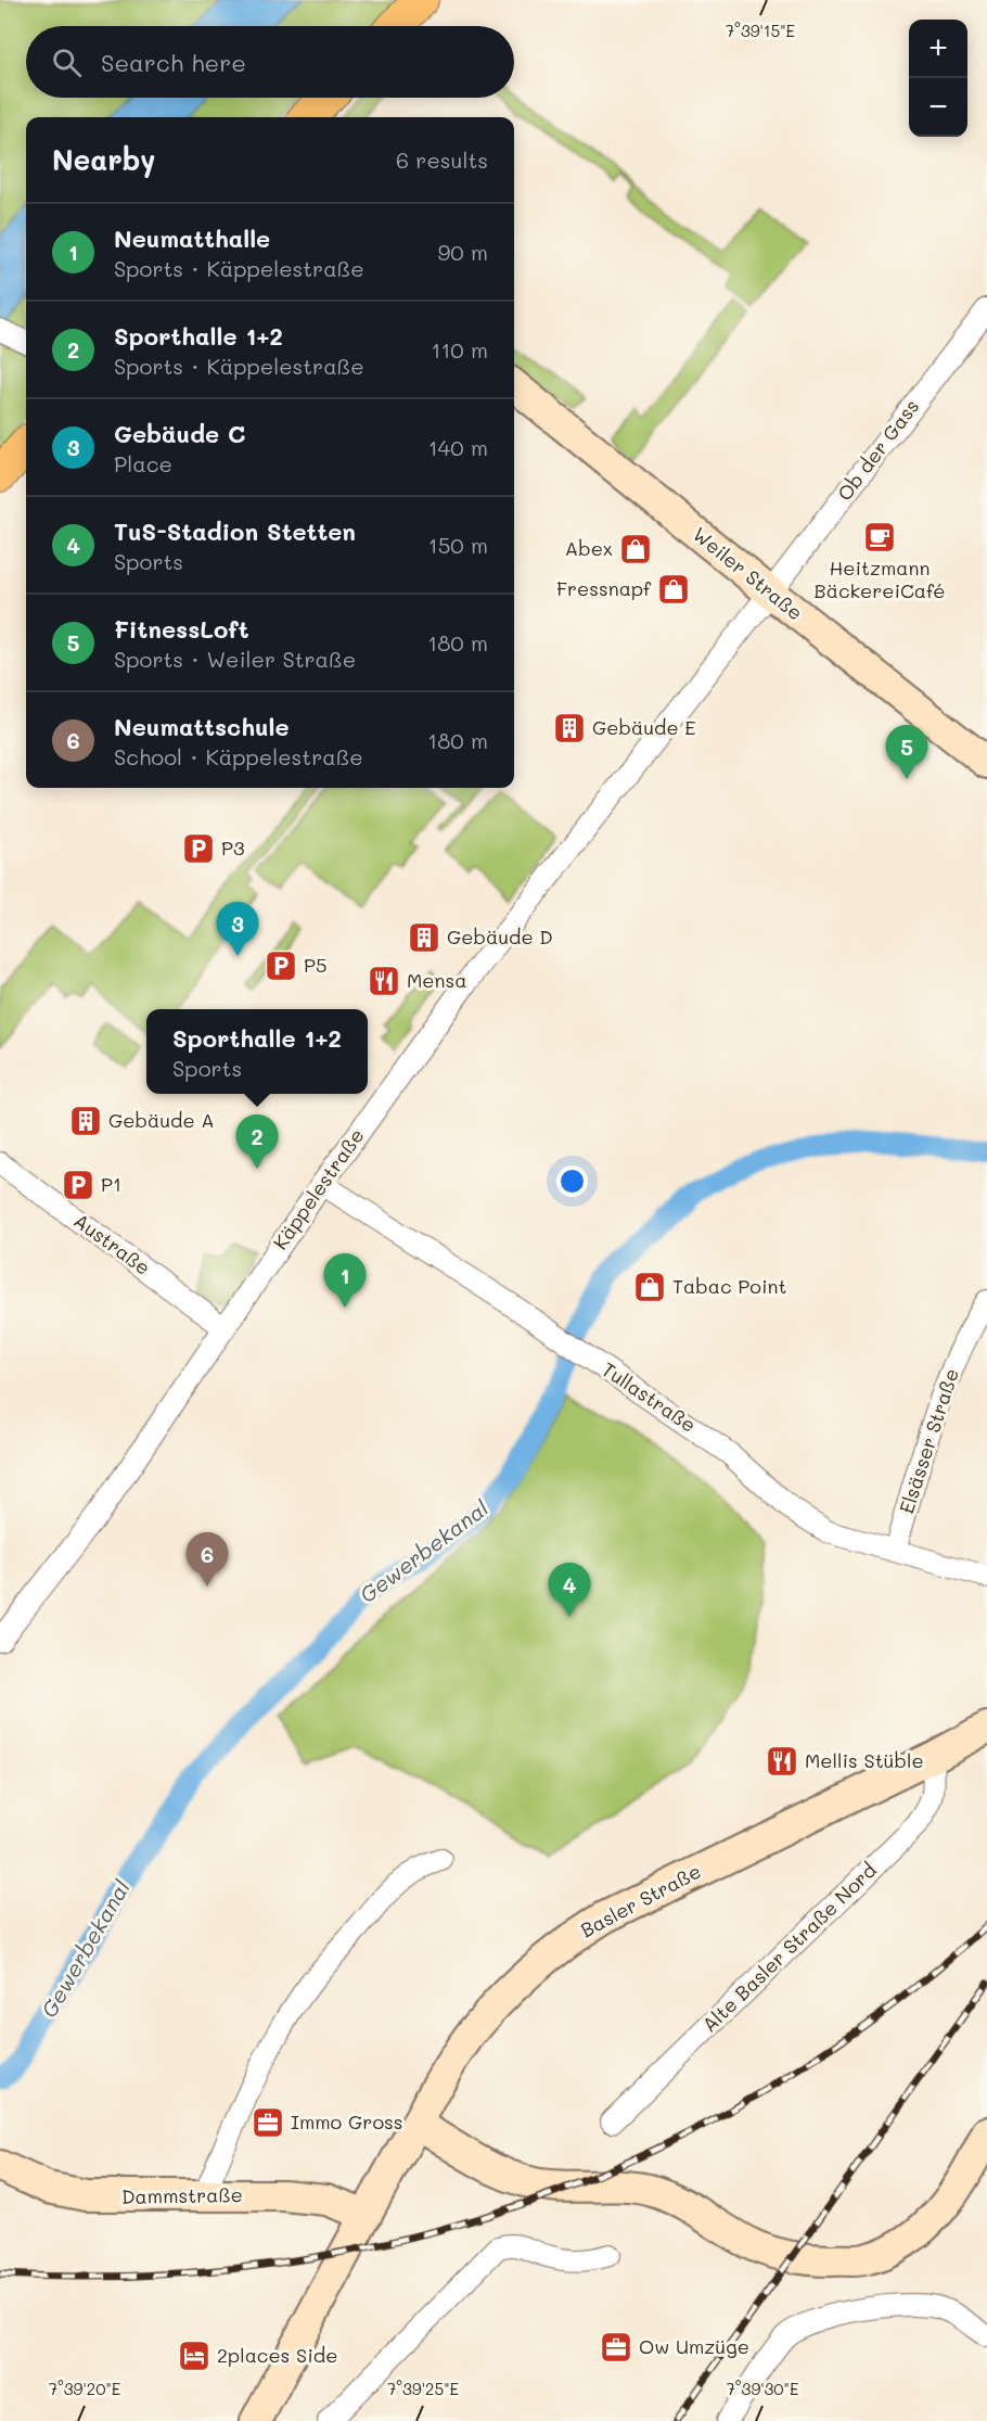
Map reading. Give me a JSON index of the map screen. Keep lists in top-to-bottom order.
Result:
{
  "streets": {
    "main road": ["Weiler Straße", "Basler Straße", "Dammstraße"],
    "street": [
      "Ob der Gass",
      "Käppelestraße",
      "Austraße",
      "Tullastraße",
      "Elsässer Straße",
      "Alte Basler Straße Nord"
    ]
  },
  "crossings": [
    ["Ob der Gass", "Weiler Straße"],
    ["Ob der Gass", "Käppelestraße"],
    ["Weiler Straße", "Käppelestraße"],
    ["Käppelestraße", "Austraße"],
    ["Käppelestraße", "Tullastraße"],
    ["Tullastraße", "Elsässer Straße"],
    ["Basler Straße", "Alte Basler Straße Nord"],
    ["Basler Straße", "Dammstraße"]
  ],
  "water": ["Gewerbekanal"],
  "places": {
    "cafe": ["Heitzmann BäckereiCafé"],
    "shop": ["Abex", "Fressnapf", "Tabac Point"],
    "building": ["Gebäude E", "Gebäude D", "Gebäude A"],
    "parking": ["P3", "P5", "P1"],
    "restaurant": ["Mensa", "Mellis Stüble"],
    "office": ["Immo Gross", "Ow Umzüge"],
    "hotel": ["2places Side"]
  },
  "page": {
    "map_buttons": ["+", "−"],
    "search": "Search here",
    "heading": ["Nearby", "6 results"],
    "list": [
      {
        "mark": "1",
        "name": "Neumatthalle",
        "note": "Sports · Käppelestraße",
        "value": "90 m"
      },
      {
        "mark": "2",
        "name": "Sporthalle 1+2",
        "note": "Sports · Käppelestraße",
        "value": "110 m"
      },
      {
        "mark": "3",
        "name": "Gebäude C",
        "note": "Place",
        "value": "140 m"
      },
      {
        "mark": "4",
        "name": "TuS-Stadion Stetten",
        "note": "Sports",
        "value": "150 m"
      },
      {
        "mark": "5",
        "name": "FitnessLoft",
        "note": "Sports · Weiler Straße",
        "value": "180 m"
      },
      {
        "mark": "6",
        "name": "Neumattschule",
        "note": "School · Käppelestraße",
        "value": "180 m"
      }
    ],
    "pins": [
      "5",
      "3",
      "2",
      "1",
      "6",
      "4"
    ],
    "popup": ["Sporthalle 1+2", "Sports"]
  },
  "coordinates": [
    "7°39'15\"E",
    "7°39'20\"E",
    "7°39'25\"E",
    "7°39'30\"E"
  ]
}
